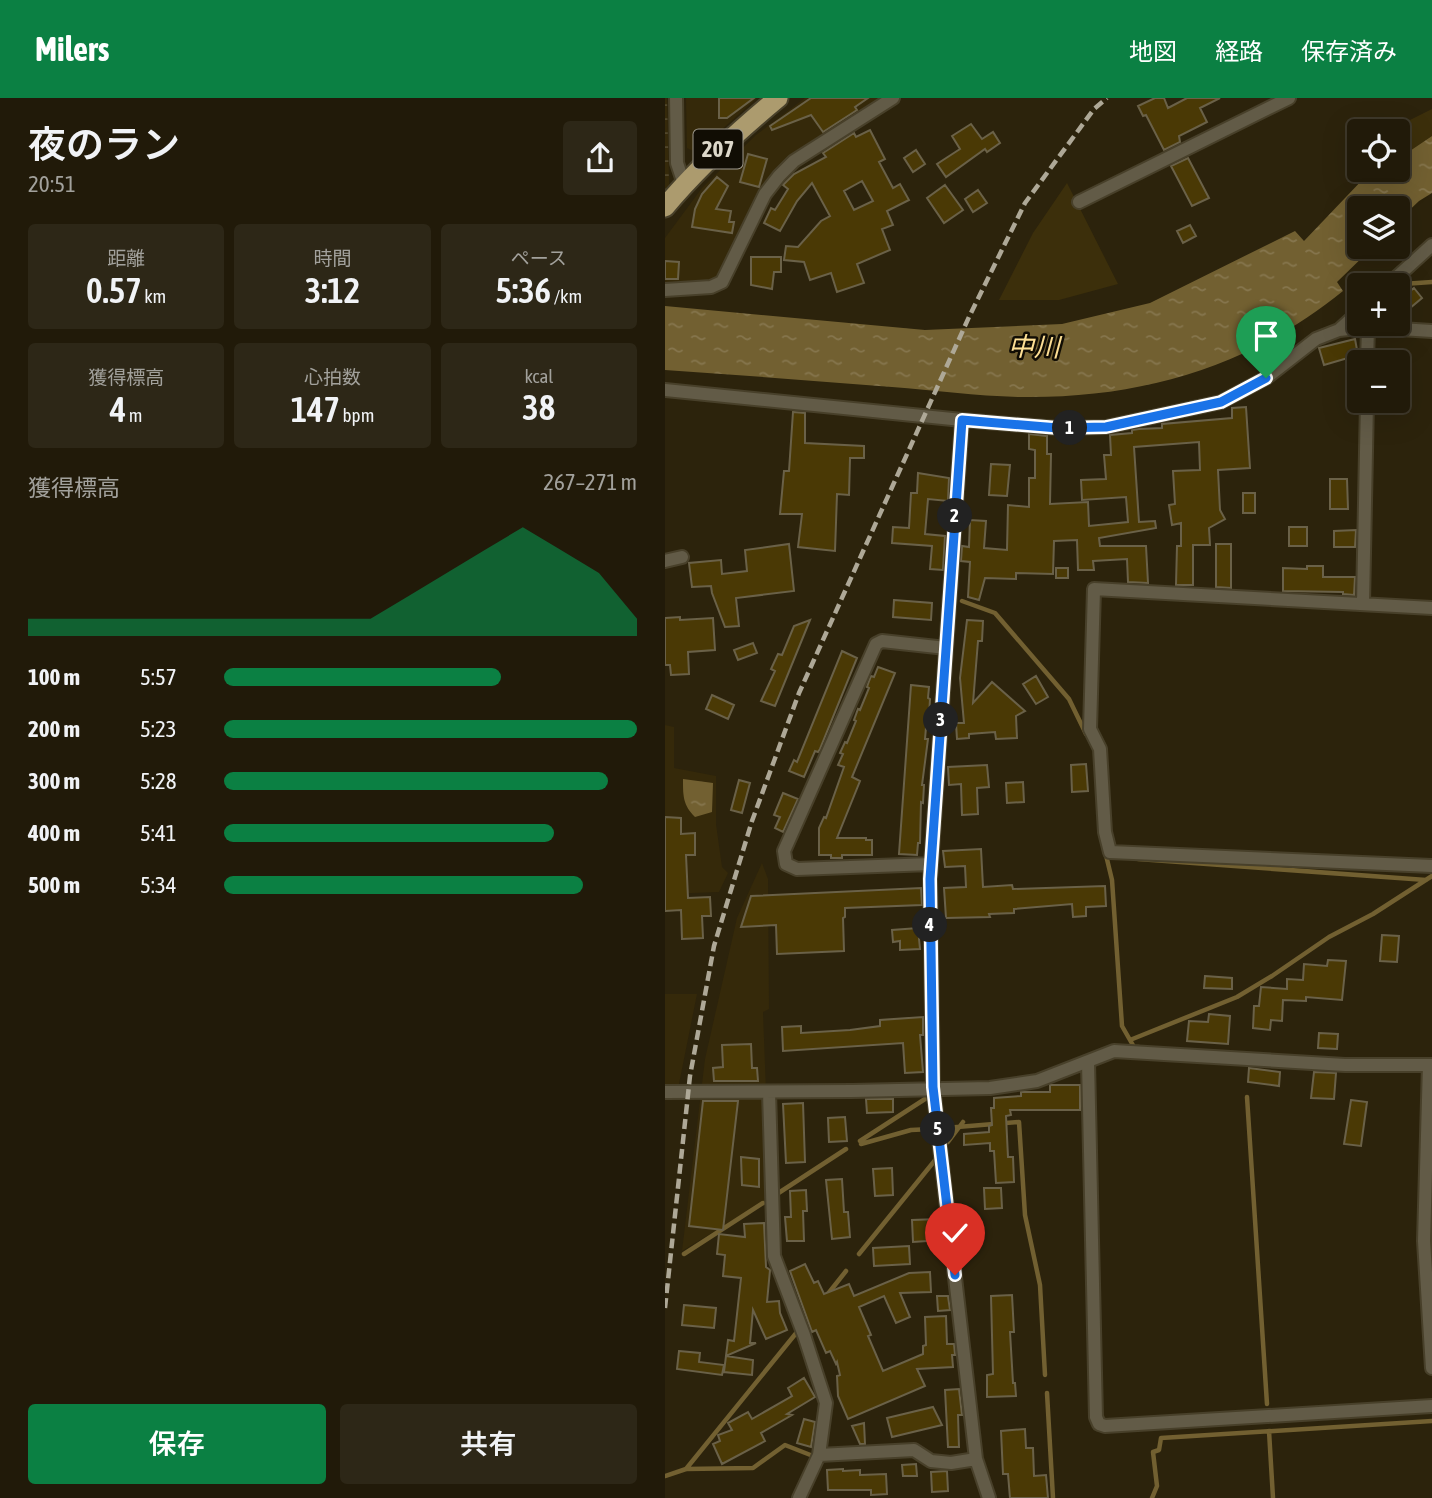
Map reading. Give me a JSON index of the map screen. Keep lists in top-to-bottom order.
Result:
{
  "streets": {
    "highway": ["207"]
  },
  "water": ["中川"],
  "page": {
    "header": "Milers",
    "nav": ["地図", "経路", "保存済み"],
    "heading": ["夜のラン", "20:51"],
    "map_buttons": ["+", "−"],
    "stats": [
      ["距離", "0.57 km"],
      ["時間", "3:12"],
      ["ペース", "5:36 /km"],
      ["獲得標高", "4 m"],
      ["心拍数", "147 bpm"],
      ["kcal", "38"]
    ],
    "pins": [
      "1",
      "2",
      "3",
      "4",
      "5"
    ],
    "chart": ["獲得標高", "267–271 m"],
    "list": [
      {
        "name": "100 m",
        "note": "5:57"
      },
      {
        "name": "200 m",
        "note": "5:23"
      },
      {
        "name": "300 m",
        "note": "5:28"
      },
      {
        "name": "400 m",
        "note": "5:41"
      },
      {
        "name": "500 m",
        "note": "5:34"
      }
    ],
    "buttons": ["保存", "共有"]
  }
}
